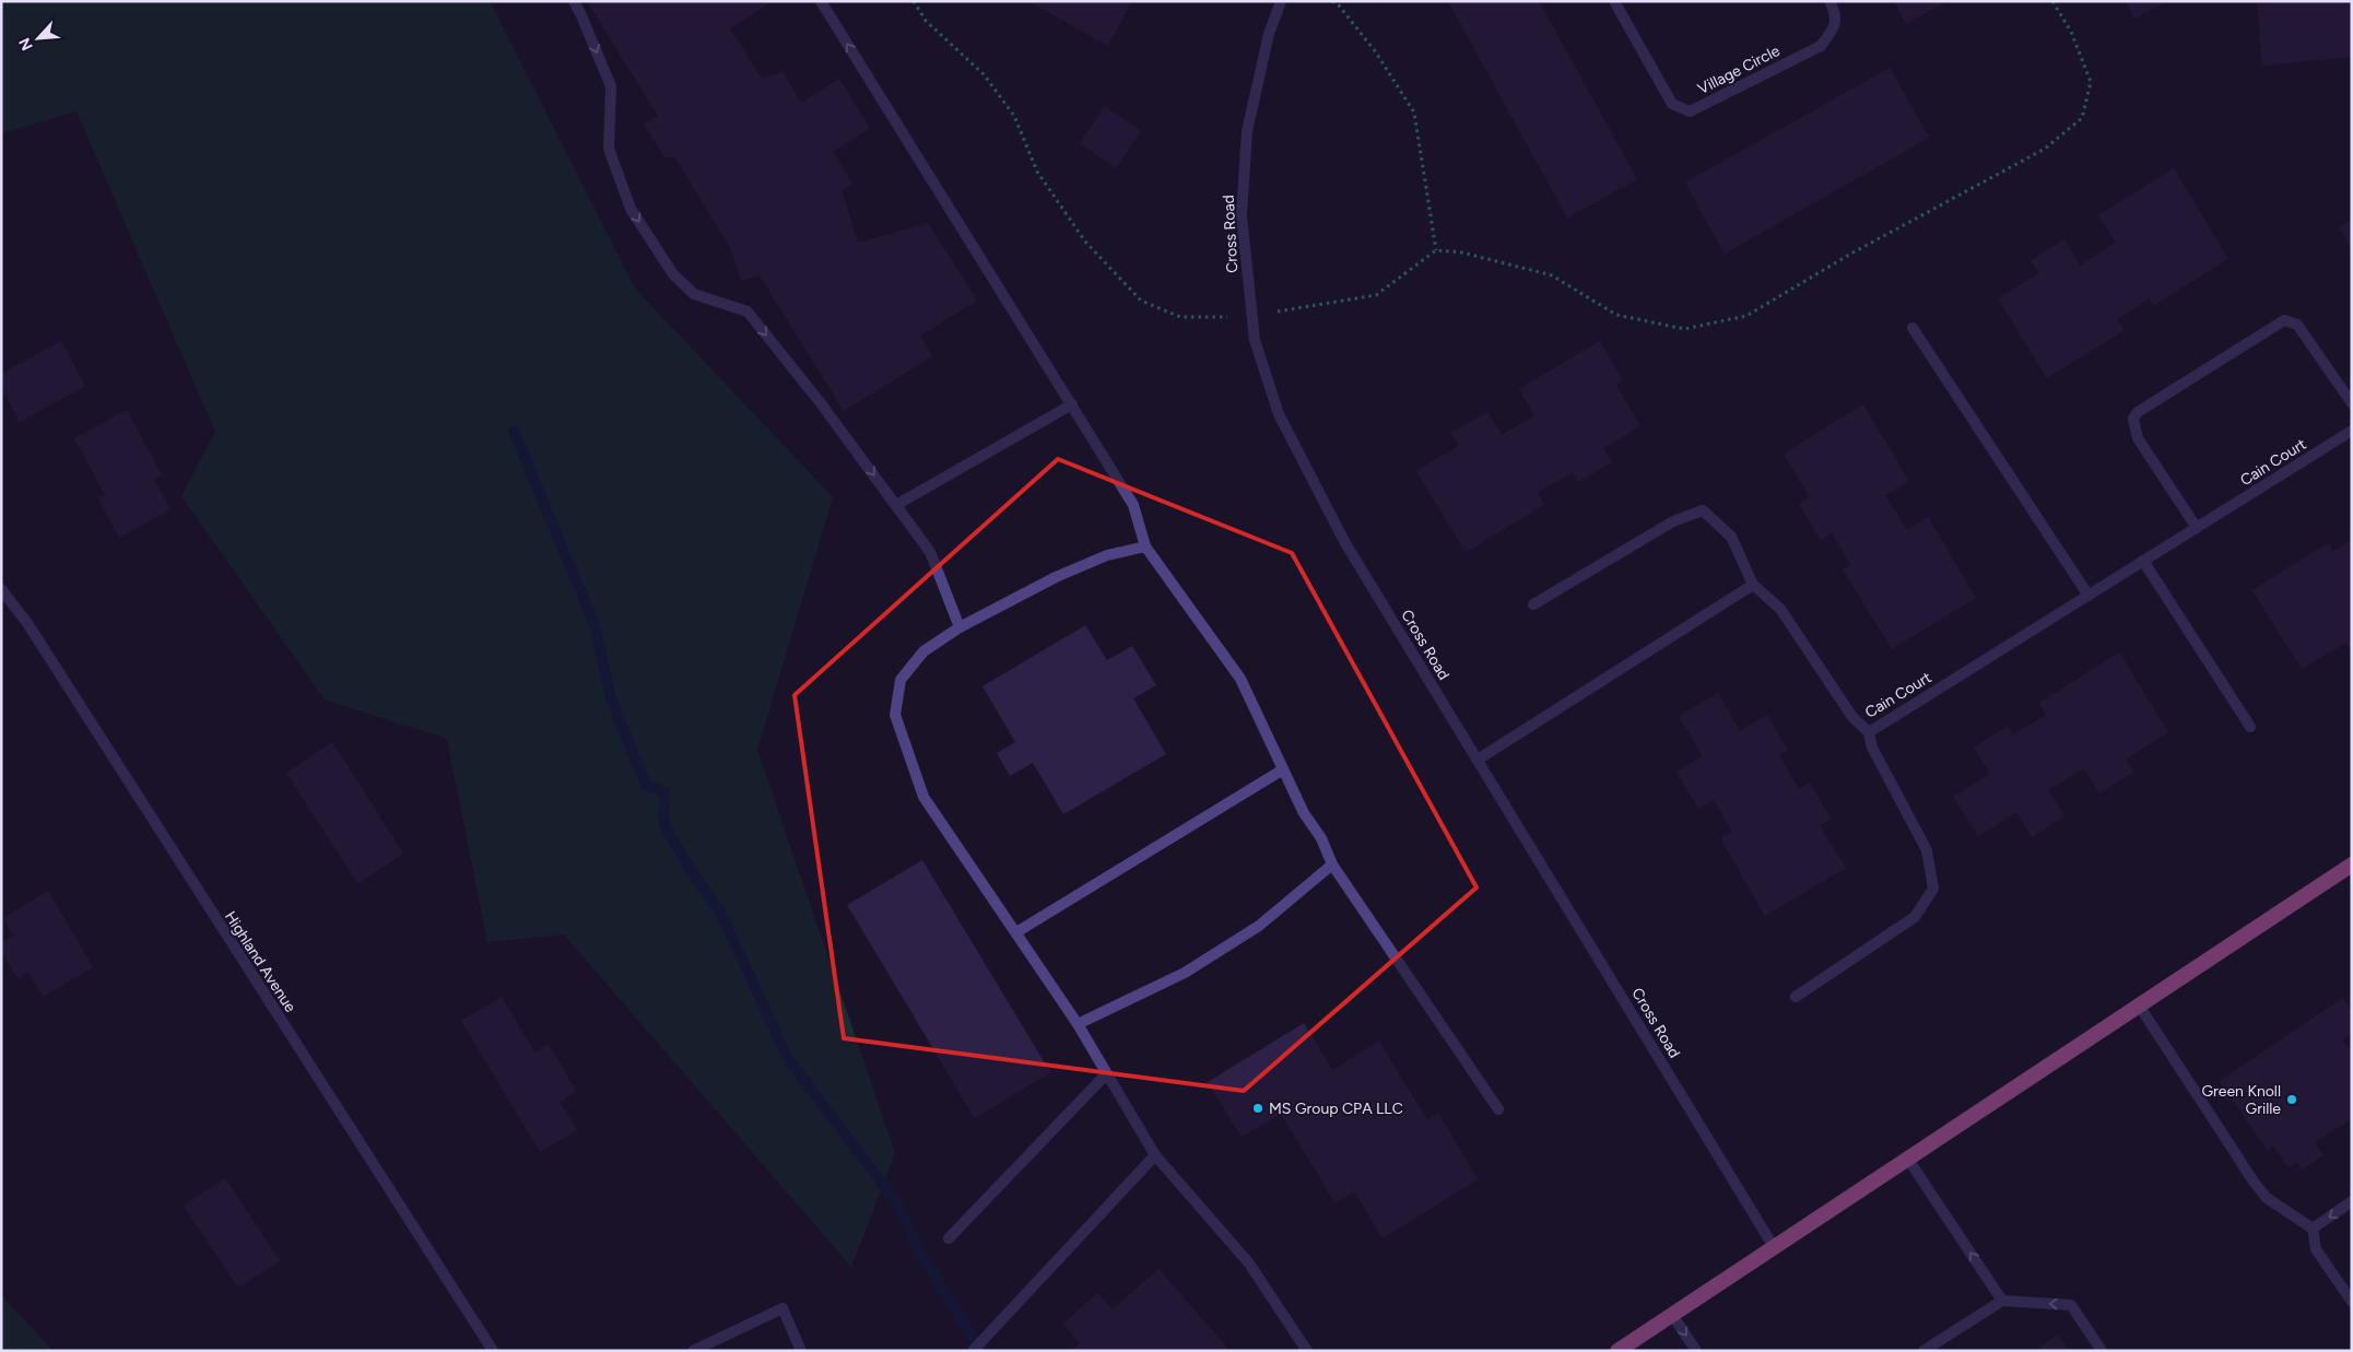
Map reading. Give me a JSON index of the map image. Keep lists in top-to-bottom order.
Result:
{
  "streets": {
    "street": [
      "Village Circle",
      "Cross Road",
      "Cain Court",
      "Highland Avenue"
    ]
  },
  "places": ["Green Knoll Grille", "MS Group CPA LLC"],
  "north": "bottom left"
}
